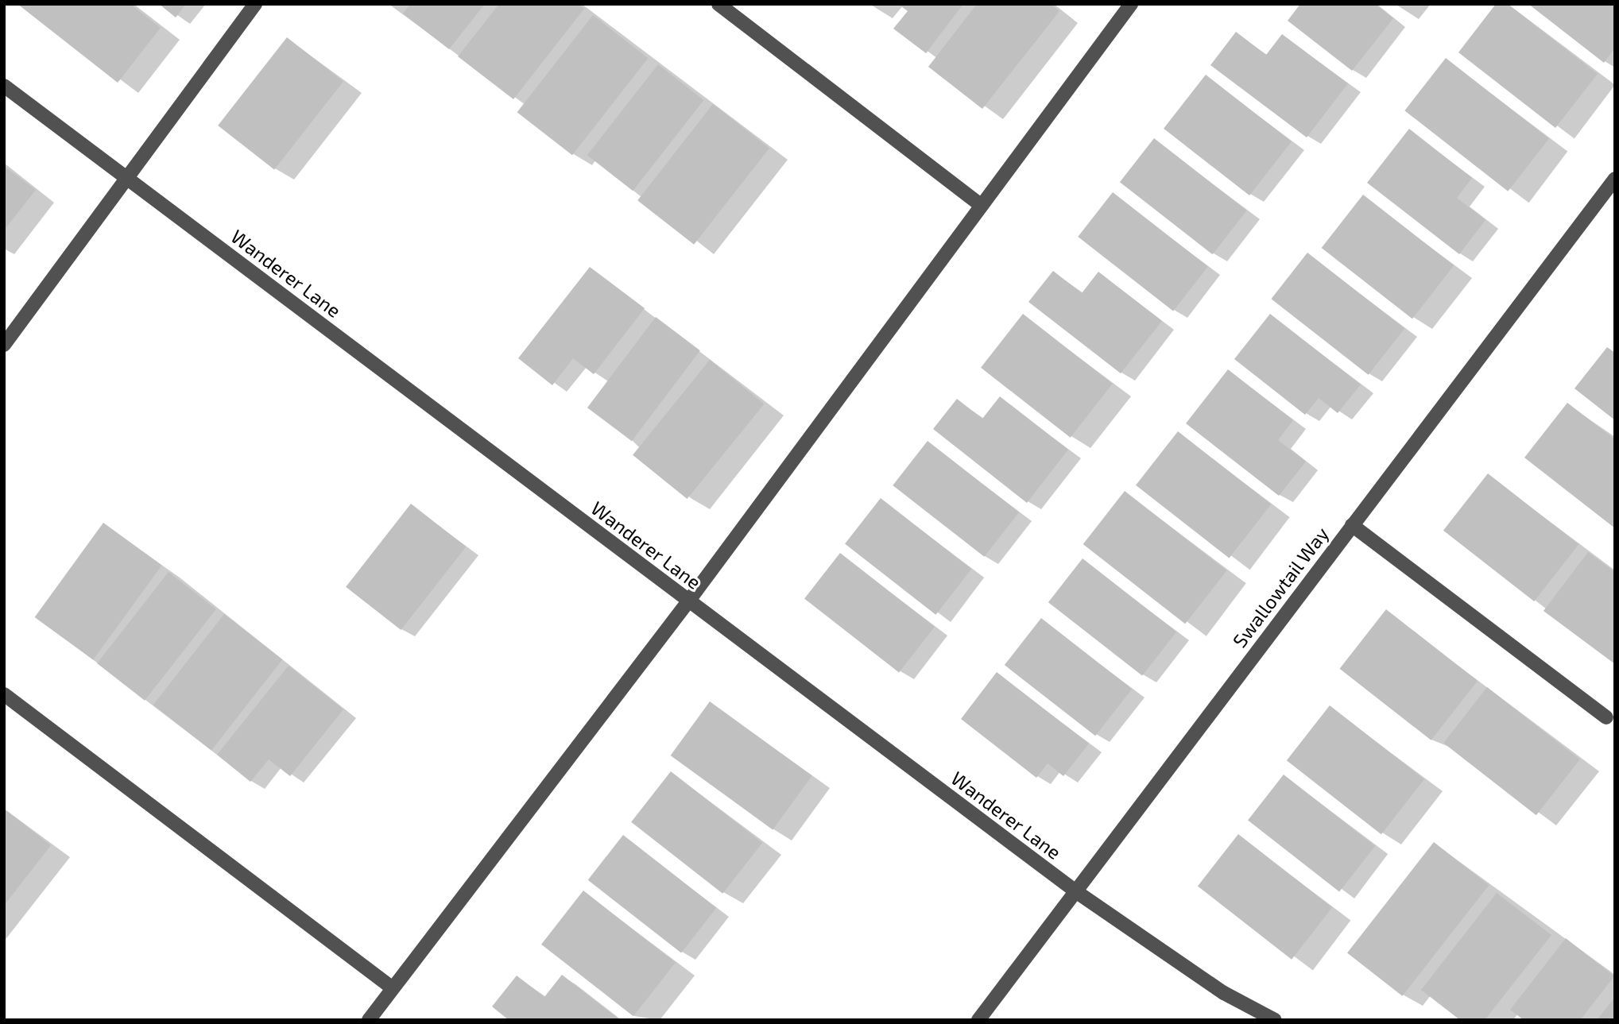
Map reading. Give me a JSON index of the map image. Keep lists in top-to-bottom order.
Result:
{
  "streets": {
    "street": ["Wanderer Lane", "Swallowtail Way"]
  },
  "crossings": [
    ["Wanderer Lane", "Swallowtail Way"]
  ]
}
